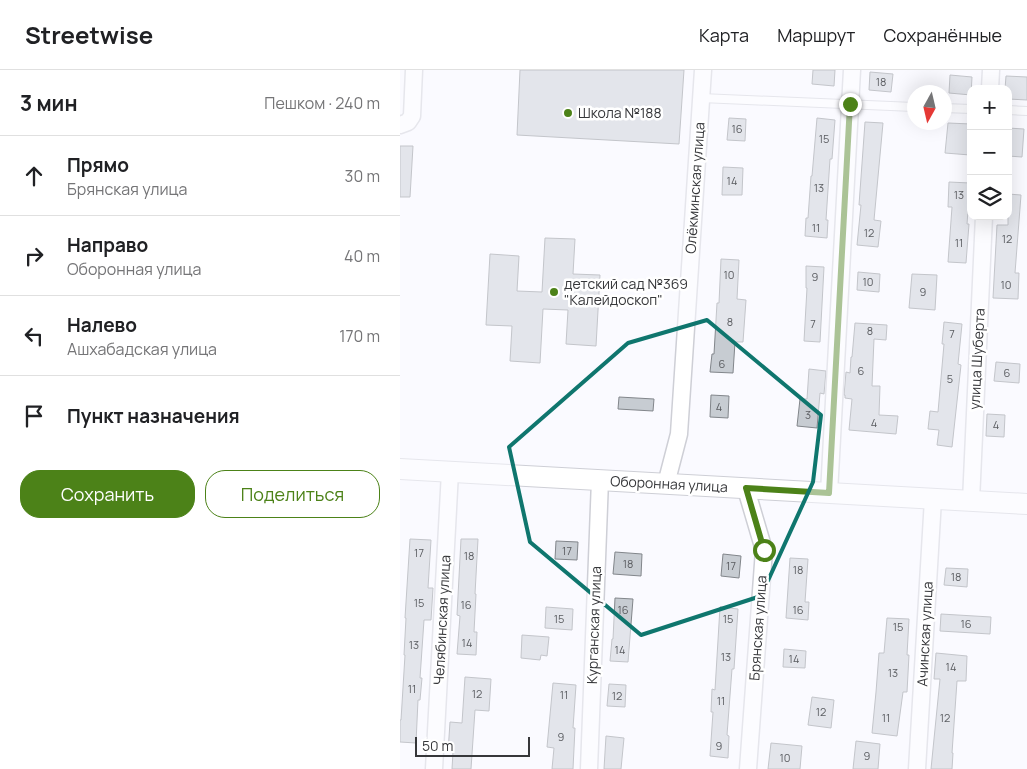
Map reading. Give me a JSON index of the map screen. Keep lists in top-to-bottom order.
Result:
{
  "streets": {
    "street": [
      "Олёкминская улица",
      "улица Шуберта",
      "Оборонная улица",
      "Челябинская улица",
      "Курганская улица",
      "Брянская улица",
      "Ачинская улица"
    ]
  },
  "crossings": [
    ["Олёкминская улица", "Оборонная улица"],
    ["улица Шуберта", "Оборонная улица"],
    ["Оборонная улица", "Челябинская улица"],
    ["Оборонная улица", "Курганская улица"],
    ["Оборонная улица", "Брянская улица"],
    ["Оборонная улица", "Ачинская улица"]
  ],
  "places": ["Школа №188", "детский сад №369 \"Калейдоскоп\""],
  "house_numbers": [
    "18",
    "16",
    "15",
    "14",
    "13",
    "13",
    "11",
    "12",
    "12",
    "11",
    "10",
    "9",
    "10",
    "10",
    "9",
    "8",
    "7",
    "8",
    "7",
    "6",
    "6",
    "6",
    "5",
    "4",
    "3",
    "4",
    "4",
    "17",
    "17",
    "18",
    "18",
    "17",
    "18",
    "18",
    "15",
    "16",
    "16",
    "16",
    "15",
    "15",
    "16",
    "15",
    "14",
    "13",
    "14",
    "13",
    "14",
    "14",
    "13",
    "11",
    "12",
    "11",
    "12",
    "11",
    "12",
    "11",
    "12",
    "9",
    "9",
    "9",
    "10"
  ],
  "scale_bar": "50 m",
  "north": "bottom",
  "page": {
    "header": "Streetwise",
    "nav": ["Карта", "Маршрут", "Сохранённые"],
    "heading": ["3 мин", "Пешком · 240 m"],
    "map_buttons": ["+", "−"],
    "list": [
      ["Прямо", "Брянская улица", "30 m"],
      ["Направо", "Оборонная улица", "40 m"],
      ["Налево", "Ашхабадская улица", "170 m"],
      "Пункт назначения"
    ],
    "buttons": ["Сохранить", "Поделиться"],
    "scale": "50 m"
  }
}
